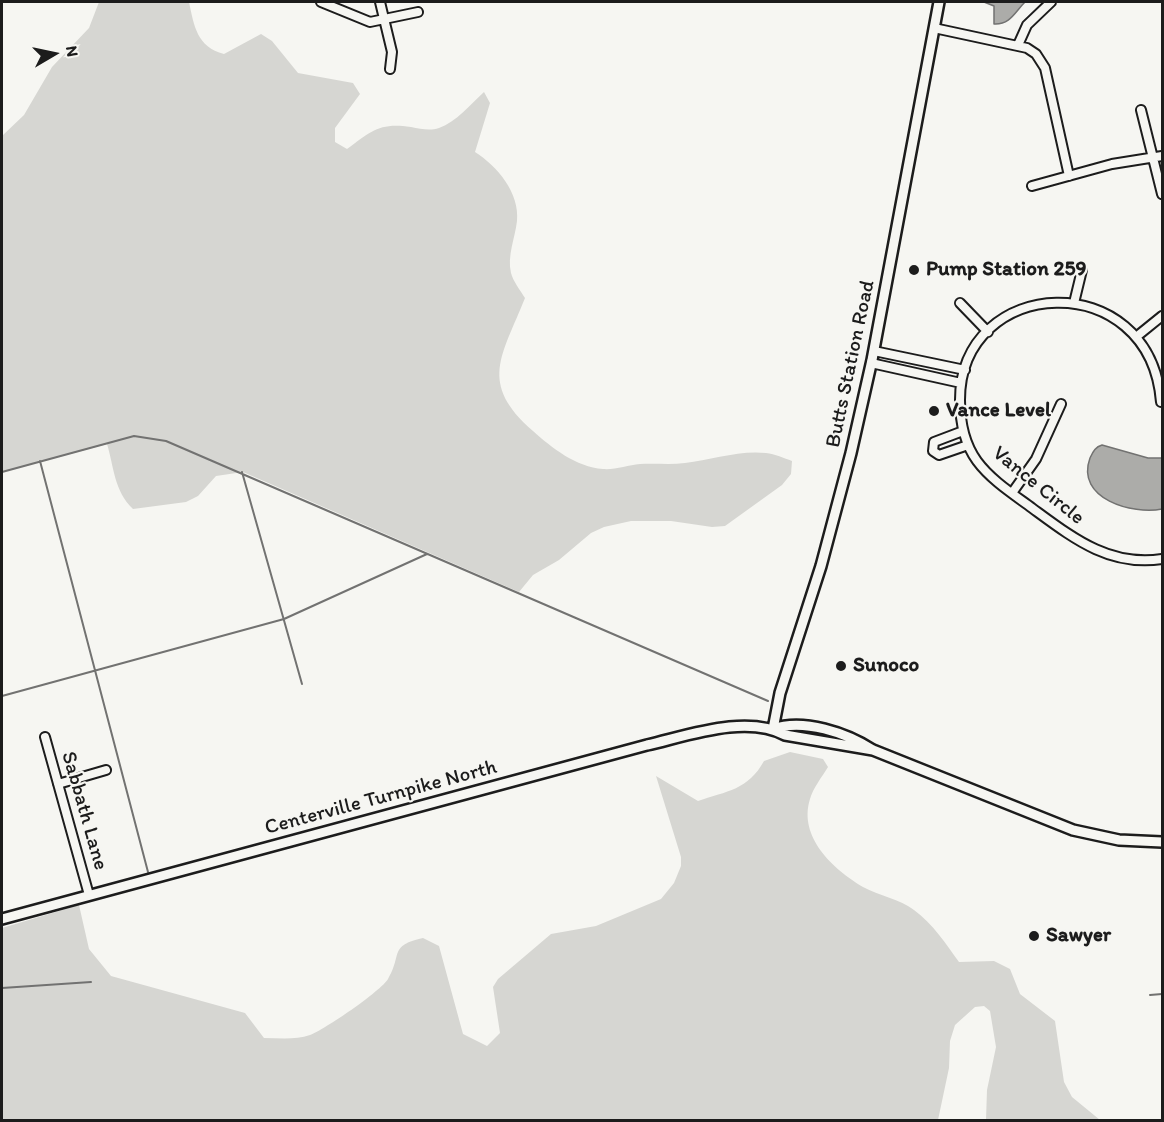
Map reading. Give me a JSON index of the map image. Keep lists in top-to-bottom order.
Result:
{
  "streets": {
    "main road": ["Butts Station Road", "Centerville Turnpike North"],
    "street": ["Vance Circle", "Sabbath Lane"]
  },
  "crossings": [
    ["Butts Station Road", "Centerville Turnpike North"],
    ["Centerville Turnpike North", "Sabbath Lane"]
  ],
  "places": [
    "Pump Station 259",
    "Vance Level",
    "Sunoco",
    "Sawyer"
  ],
  "north": "right"
}
